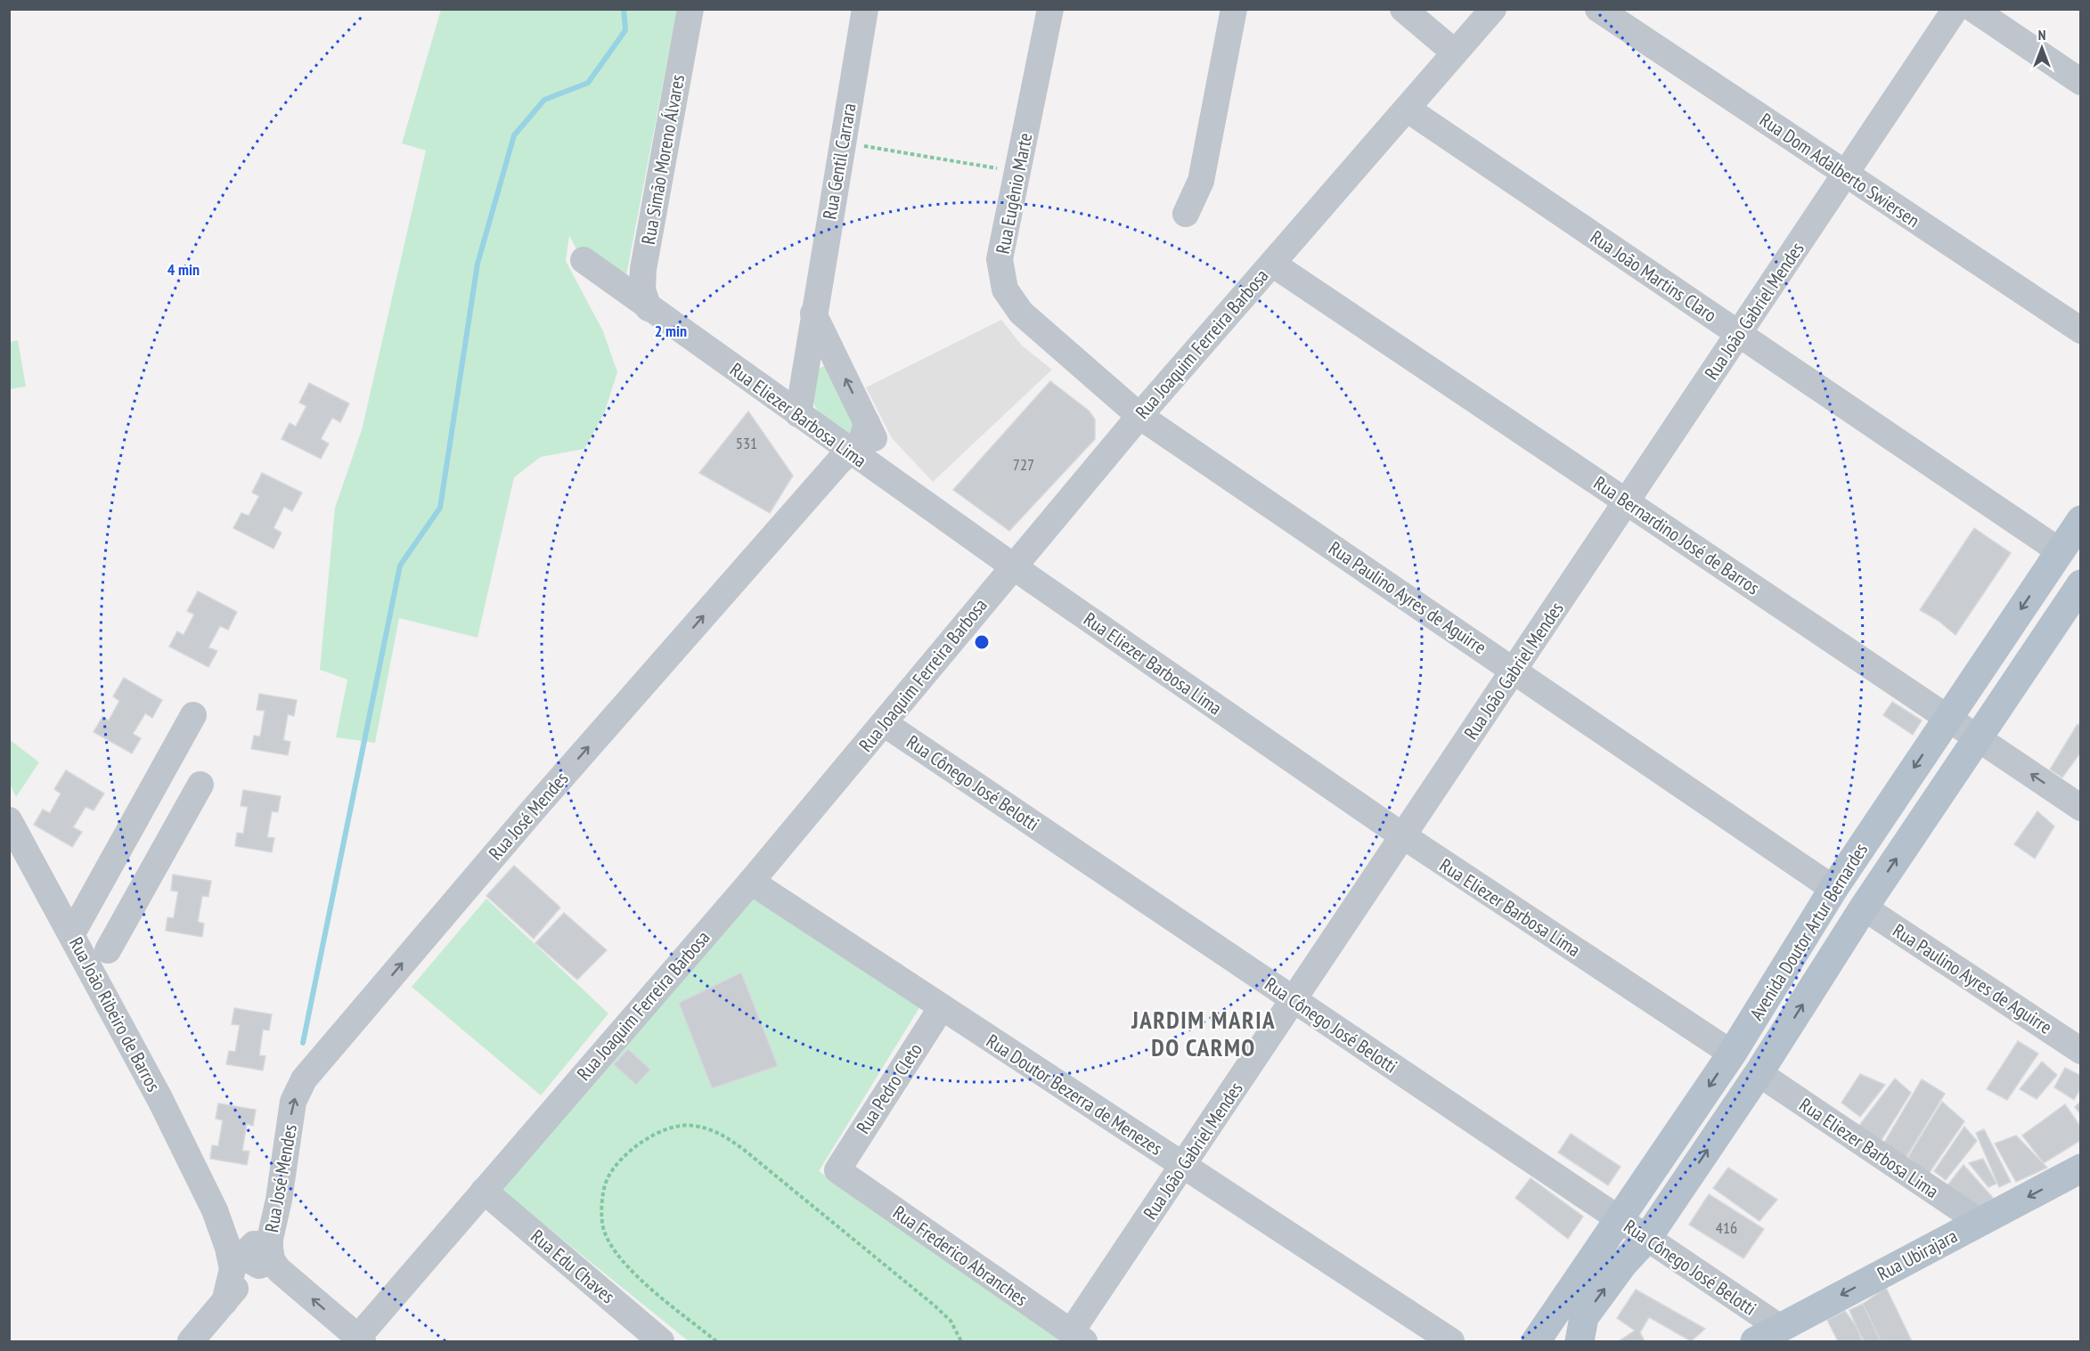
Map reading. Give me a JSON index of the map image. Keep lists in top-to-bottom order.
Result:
{
  "streets": {
    "main road": ["Avenida Doutor Artur Bernardes", "Rua Ubirajara"],
    "street": [
      "Rua Simão Moreno Álvares",
      "Rua Gentil Carrara",
      "Rua Dom Adalberto Swiersen",
      "Rua Eugênio Marte",
      "Rua João Martins Claro",
      "Rua João Gabriel Mendes",
      "Rua Joaquim Ferreira Barbosa",
      "Rua Eliezer Barbosa Lima",
      "Rua Bernardino José de Barros",
      "Rua Paulino Ayres de Aguirre",
      "Rua Cônego José Belotti",
      "Rua José Mendes",
      "Rua João Ribeiro de Barros",
      "Rua Pedro Cleto",
      "Rua Doutor Bezerra de Menezes",
      "Rua Frederico Abranches",
      "Rua Edu Chaves"
    ]
  },
  "crossings": [
    ["Rua Simão Moreno Álvares", "Rua Eliezer Barbosa Lima"],
    ["Rua Gentil Carrara", "Rua Eliezer Barbosa Lima"],
    ["Rua Dom Adalberto Swiersen", "Rua João Gabriel Mendes"],
    ["Rua Eugênio Marte", "Rua Joaquim Ferreira Barbosa"],
    ["Rua Eugênio Marte", "Rua Paulino Ayres de Aguirre"],
    ["Rua João Martins Claro", "Rua João Gabriel Mendes"],
    ["Rua João Martins Claro", "Rua Joaquim Ferreira Barbosa"],
    ["Rua João Martins Claro", "Avenida Doutor Artur Bernardes"],
    ["Rua João Gabriel Mendes", "Rua Eliezer Barbosa Lima"],
    ["Rua João Gabriel Mendes", "Rua Bernardino José de Barros"],
    ["Rua João Gabriel Mendes", "Rua Paulino Ayres de Aguirre"],
    ["Rua João Gabriel Mendes", "Rua Cônego José Belotti"],
    ["Rua João Gabriel Mendes", "Rua Doutor Bezerra de Menezes"],
    ["Rua João Gabriel Mendes", "Rua Frederico Abranches"],
    ["Rua Joaquim Ferreira Barbosa", "Rua Eliezer Barbosa Lima"],
    ["Rua Joaquim Ferreira Barbosa", "Rua Bernardino José de Barros"],
    ["Rua Joaquim Ferreira Barbosa", "Rua Paulino Ayres de Aguirre"],
    ["Rua Joaquim Ferreira Barbosa", "Rua Cônego José Belotti"],
    ["Rua Joaquim Ferreira Barbosa", "Rua Doutor Bezerra de Menezes"],
    ["Rua Joaquim Ferreira Barbosa", "Rua Edu Chaves"],
    ["Rua Eliezer Barbosa Lima", "Rua José Mendes"],
    ["Rua Eliezer Barbosa Lima", "Avenida Doutor Artur Bernardes"],
    ["Rua Eliezer Barbosa Lima", "Rua Ubirajara"],
    ["Rua Bernardino José de Barros", "Avenida Doutor Artur Bernardes"],
    ["Rua Paulino Ayres de Aguirre", "Avenida Doutor Artur Bernardes"],
    ["Rua Cônego José Belotti", "Avenida Doutor Artur Bernardes"],
    ["Rua Cônego José Belotti", "Rua Ubirajara"],
    ["Rua José Mendes", "Rua João Ribeiro de Barros"],
    ["Rua Pedro Cleto", "Rua Doutor Bezerra de Menezes"],
    ["Rua Pedro Cleto", "Rua Frederico Abranches"]
  ],
  "one_way": ["Rua José Mendes", "Rua Ubirajara"],
  "districts": ["JARDIM MARIA DO CARMO"],
  "house_numbers": ["531", "727", "416"],
  "north": "top",
  "rings": ["4 min", "2 min"]
}
